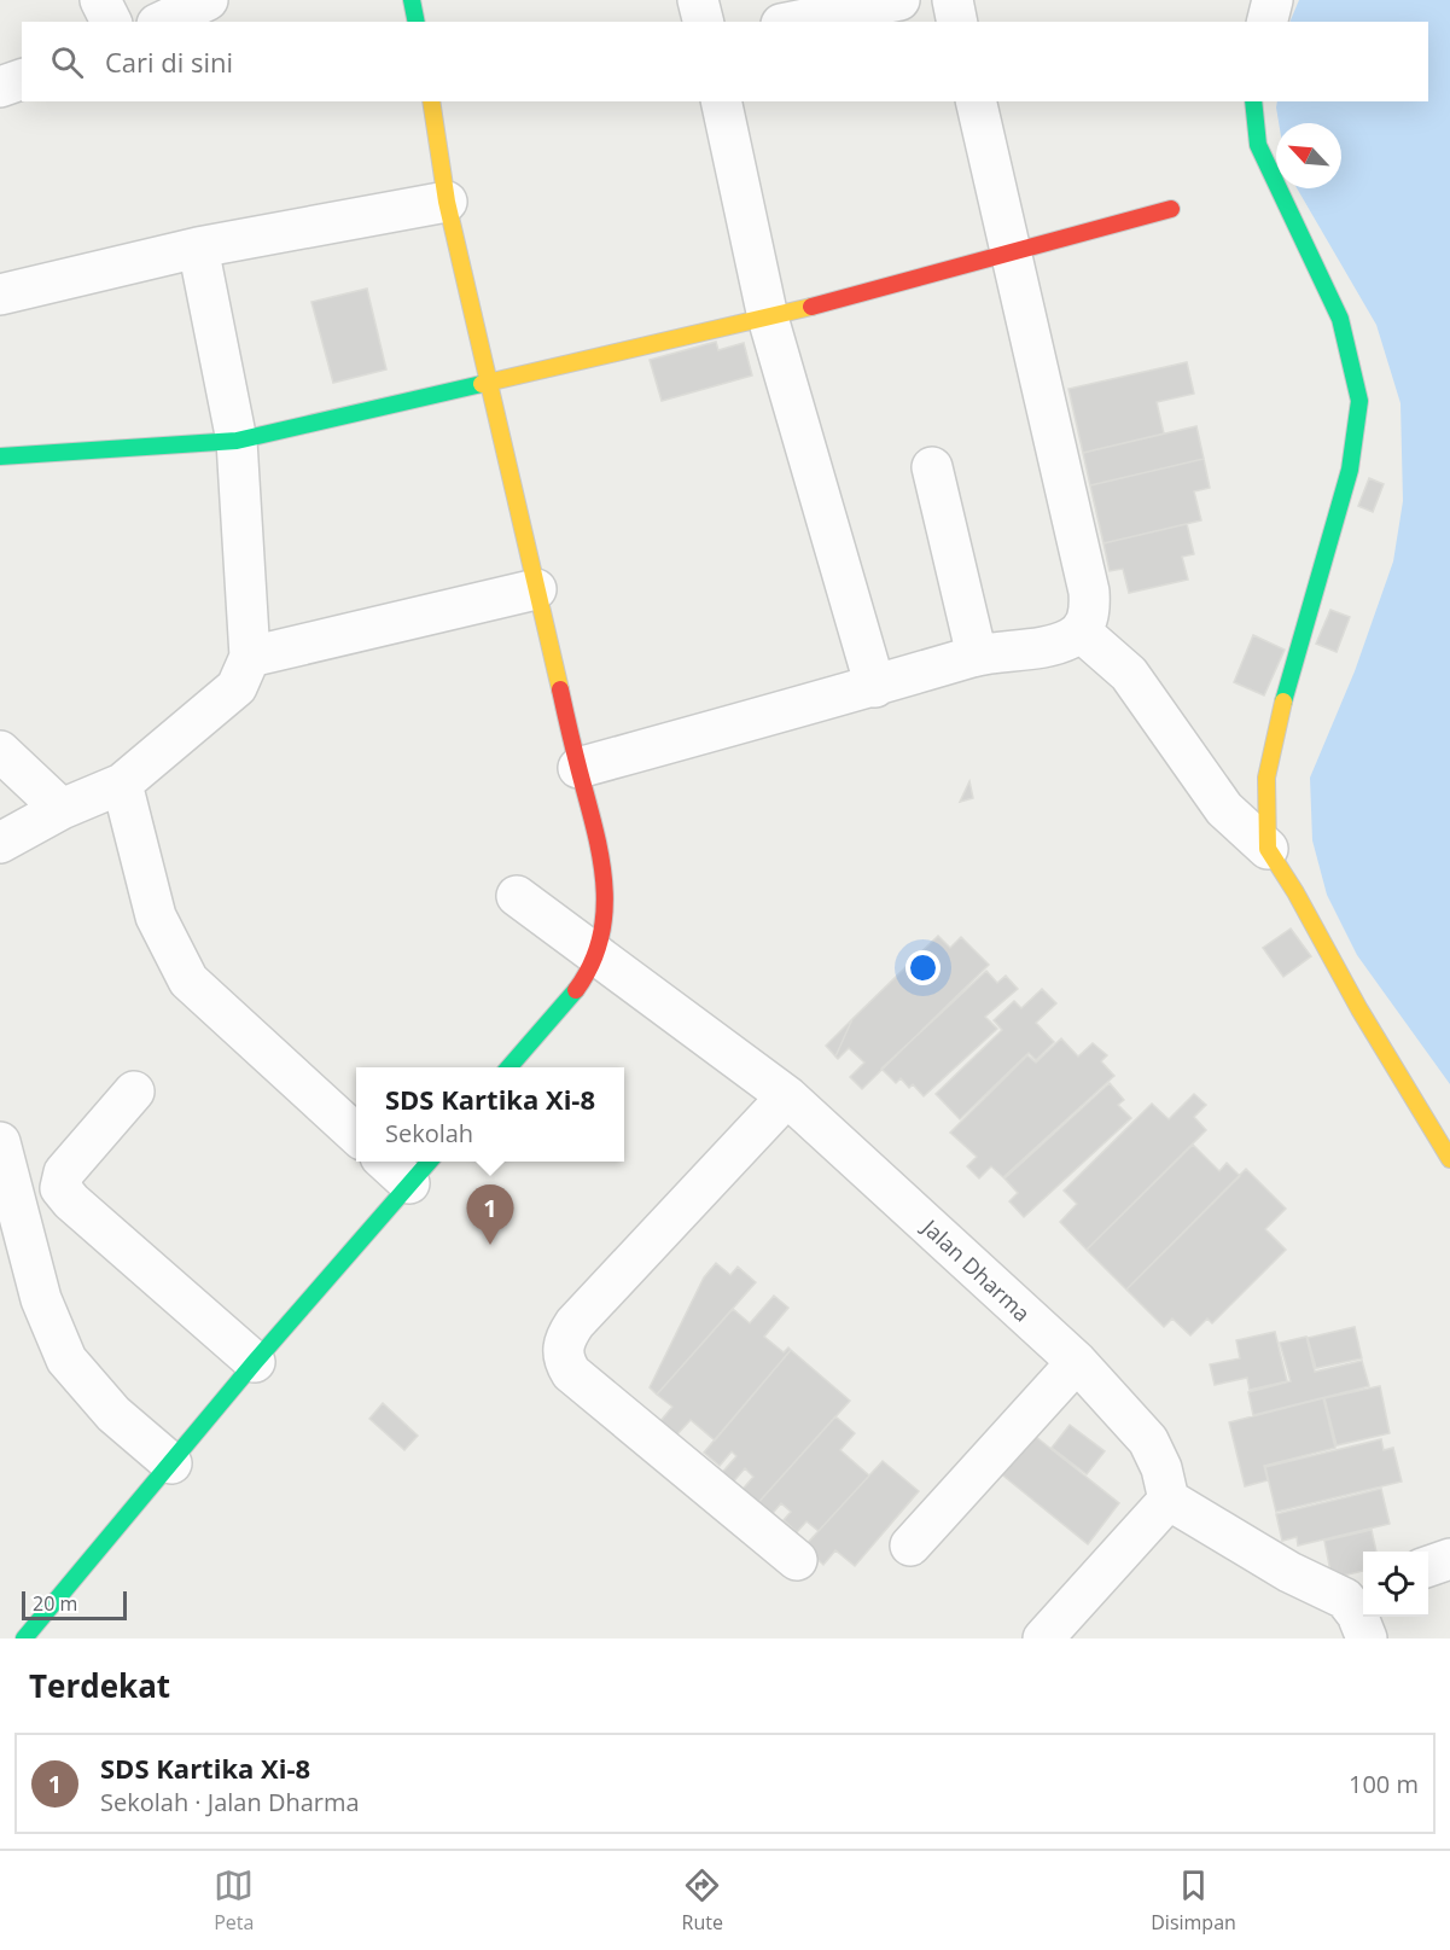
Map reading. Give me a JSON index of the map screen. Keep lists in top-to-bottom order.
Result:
{
  "streets": {
    "street": ["Jalan Dharma"]
  },
  "scale_bar": "20 m",
  "north": "top left",
  "page": {
    "search": "Cari di sini",
    "popup": ["SDS Kartika Xi-8", "Sekolah"],
    "pins": "1",
    "scale": "20 m",
    "heading": "Terdekat",
    "list": [
      {
        "mark": "1",
        "name": "SDS Kartika Xi-8",
        "note": "Sekolah · Jalan Dharma",
        "value": "100 m"
      }
    ],
    "nav": ["Peta", "Rute", "Disimpan"]
  }
}
